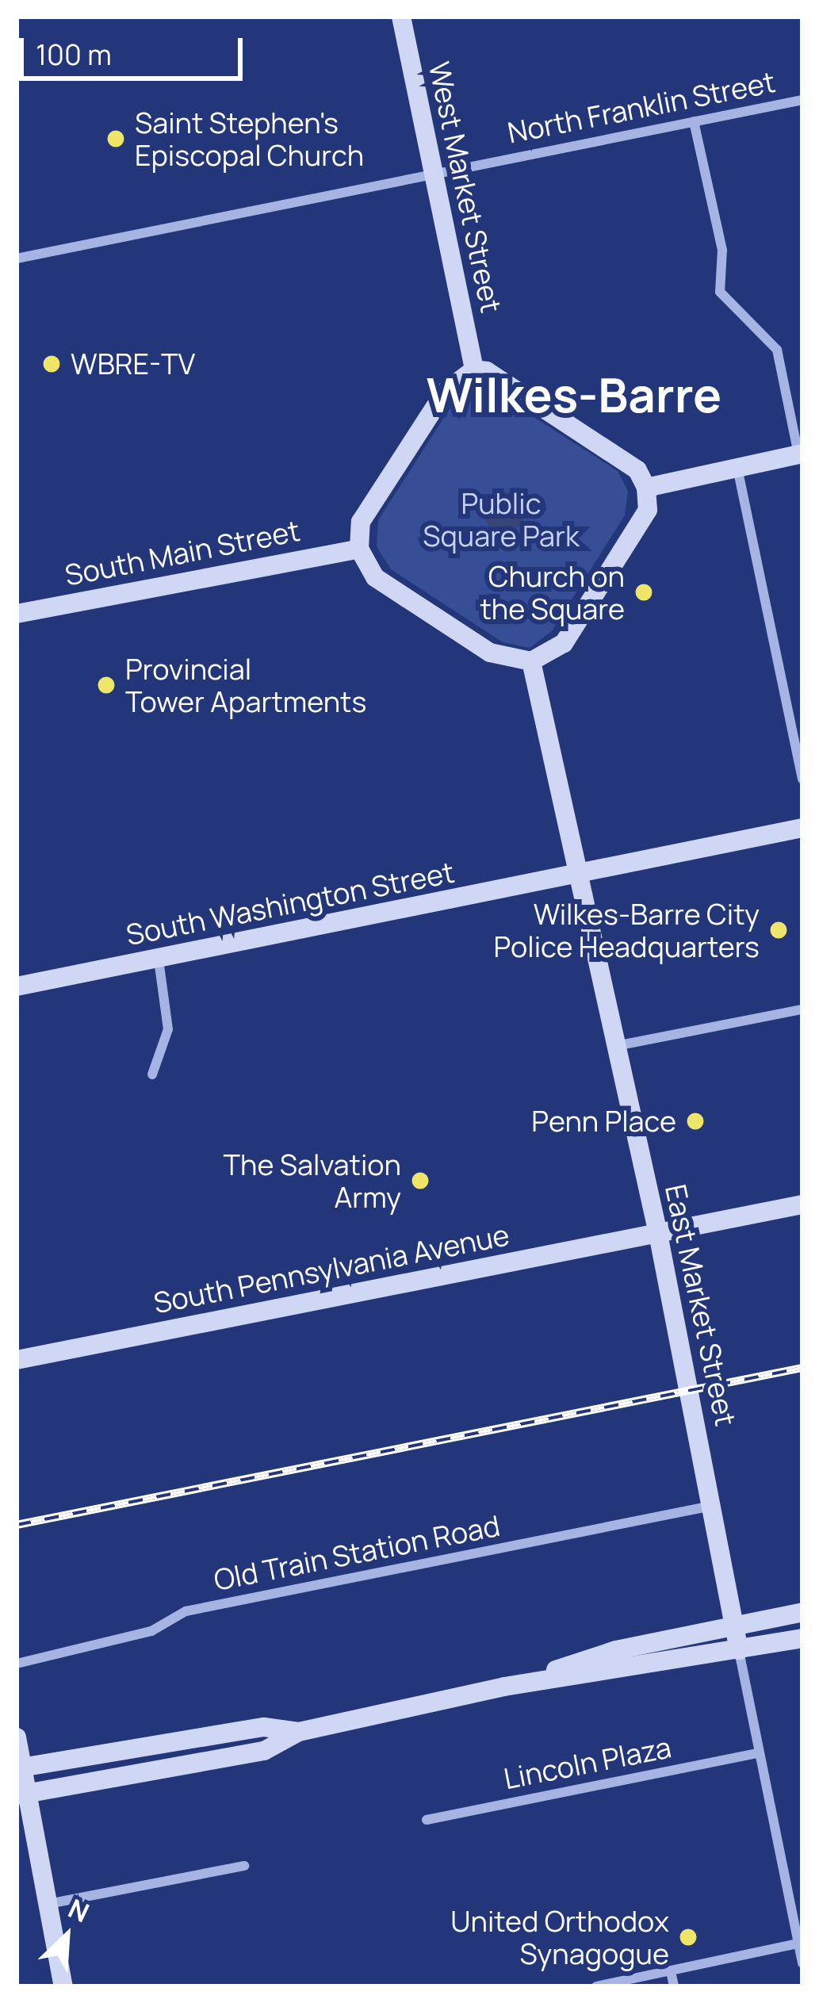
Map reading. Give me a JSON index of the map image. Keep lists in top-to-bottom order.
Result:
{
  "streets": {
    "main road": [
      "West Market Street",
      "South Main Street",
      "South Washington Street",
      "South Pennsylvania Avenue",
      "East Market Street"
    ],
    "street": ["North Franklin Street", "Old Train Station Road", "Lincoln Plaza"]
  },
  "crossings": [
    ["North Franklin Street", "West Market Street"],
    ["West Market Street", "South Main Street"],
    ["West Market Street", "East Market Street"],
    ["South Main Street", "East Market Street"],
    ["South Washington Street", "East Market Street"],
    ["South Pennsylvania Avenue", "East Market Street"],
    ["East Market Street", "Old Train Station Road"],
    ["East Market Street", "Lincoln Plaza"]
  ],
  "districts": ["Wilkes-Barre"],
  "parks": ["Public Square Park"],
  "places": [
    "Saint Stephen's Episcopal Church",
    "WBRE-TV",
    "Church on the Square",
    "Provincial Tower Apartments",
    "Wilkes-Barre City Police Headquarters",
    "Penn Place",
    "The Salvation Army",
    "United Orthodox Synagogue"
  ],
  "scale_bar": "100 m",
  "north": "top right"
}
